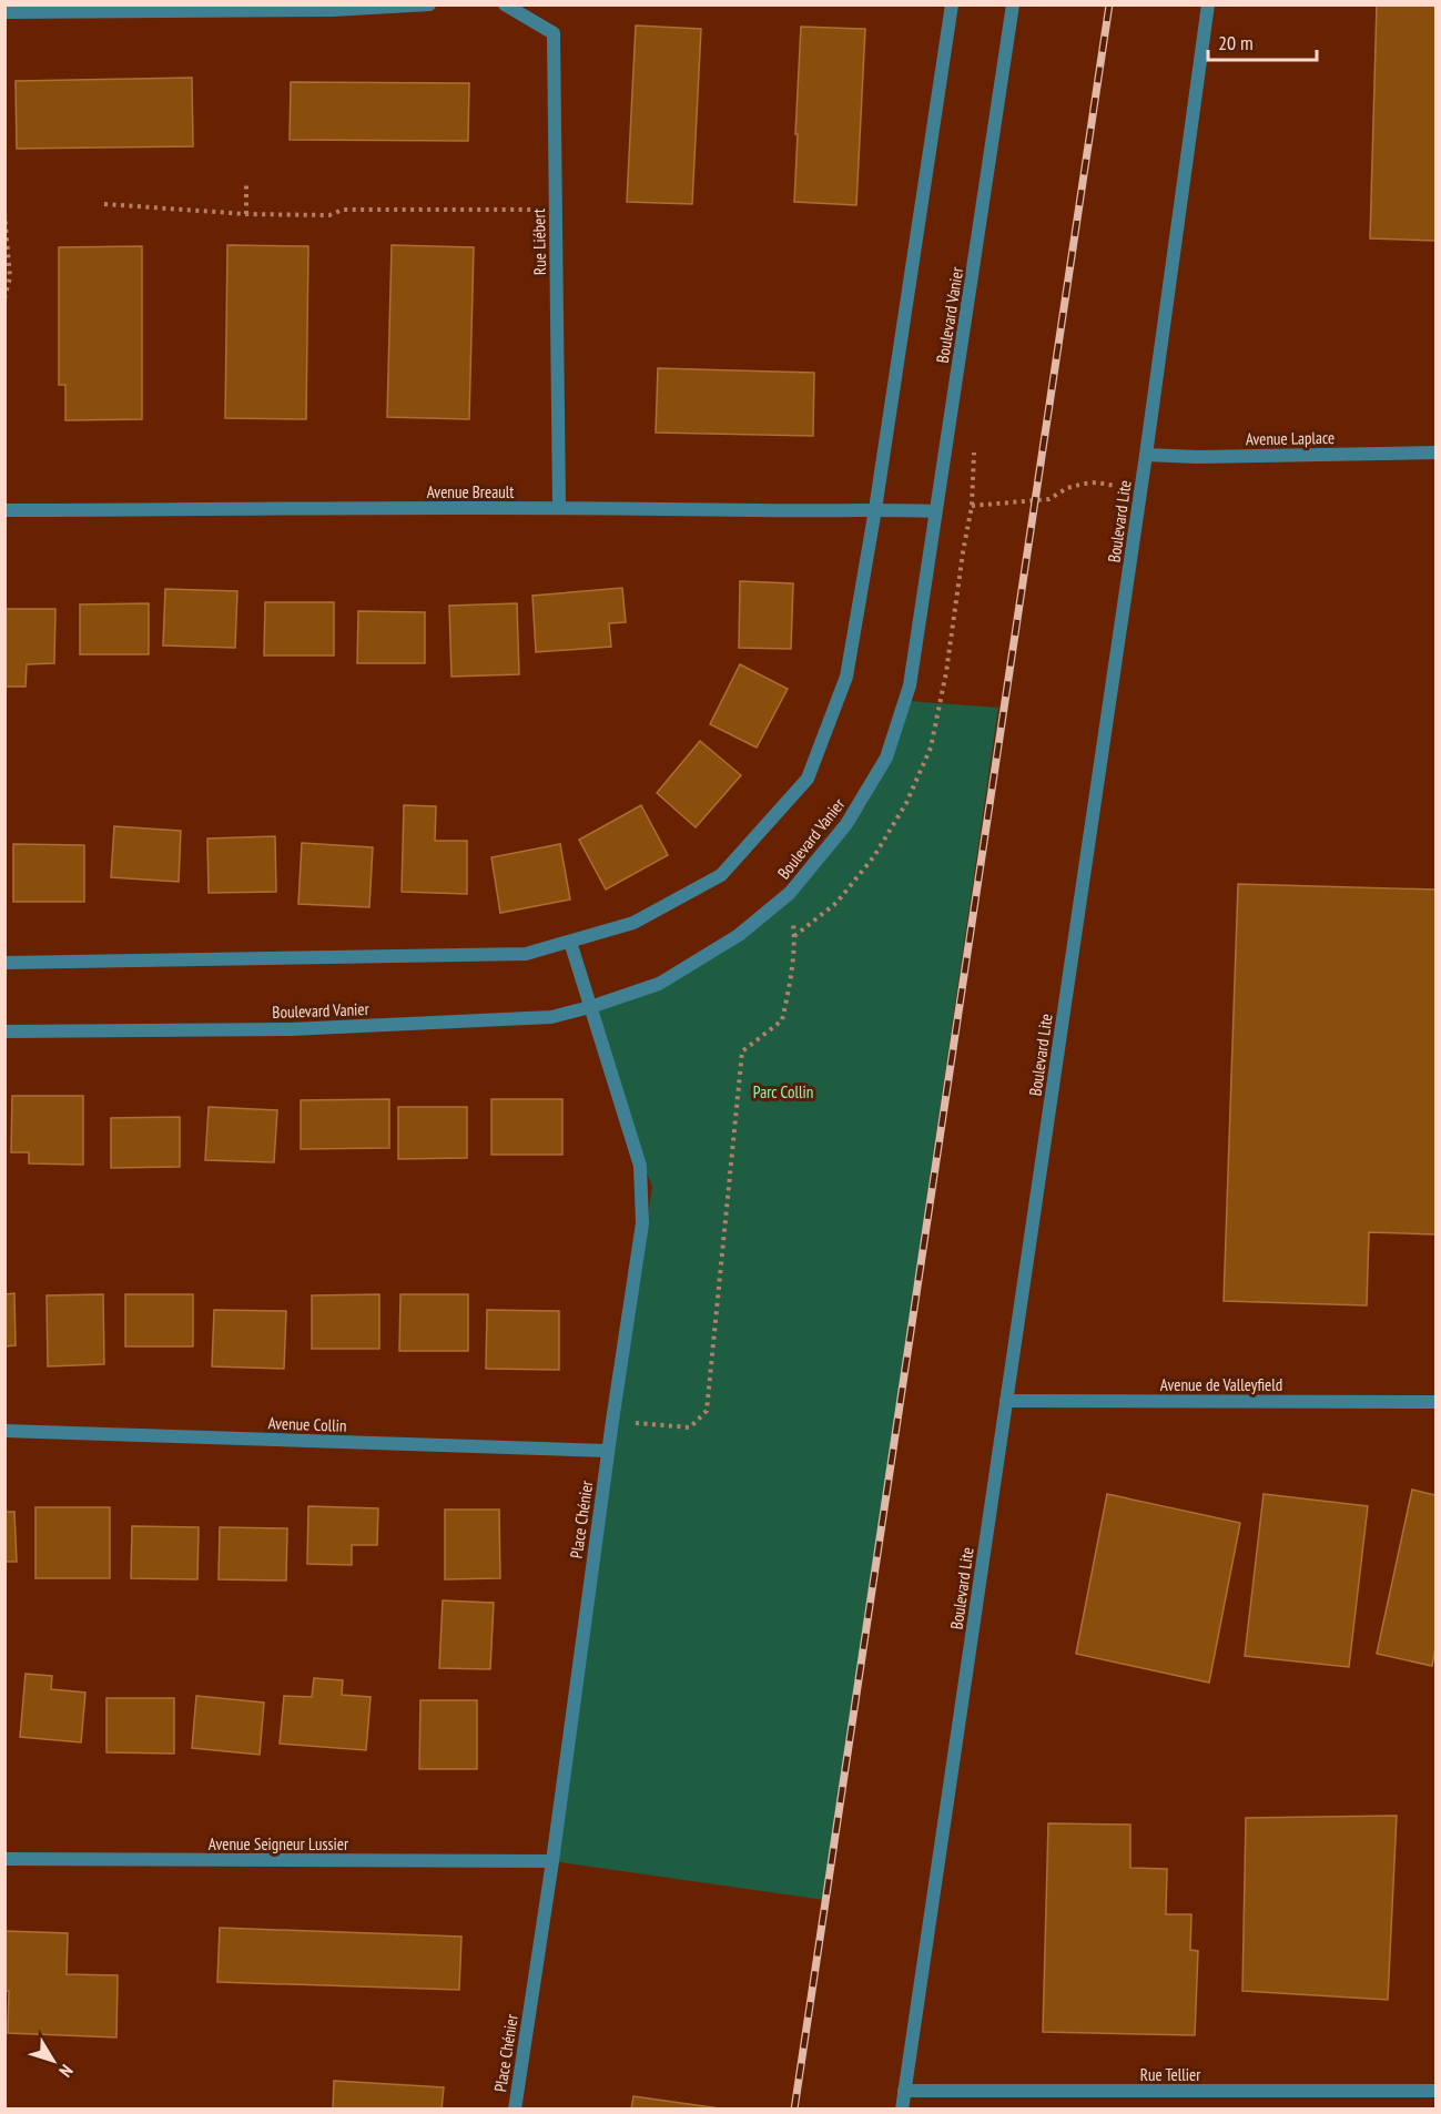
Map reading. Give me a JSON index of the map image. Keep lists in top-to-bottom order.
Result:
{
  "streets": {
    "street": [
      "Rue Liébert",
      "Boulevard Vanier",
      "Avenue Laplace",
      "Avenue Breault",
      "Boulevard Lite",
      "Avenue de Valleyfield",
      "Avenue Collin",
      "Place Chénier",
      "Avenue Seigneur Lussier",
      "Rue Tellier"
    ]
  },
  "crossings": [
    ["Rue Liébert", "Avenue Breault"],
    ["Boulevard Vanier", "Avenue Breault"],
    ["Boulevard Vanier", "Place Chénier"],
    ["Avenue Laplace", "Boulevard Lite"],
    ["Boulevard Lite", "Avenue de Valleyfield"],
    ["Boulevard Lite", "Rue Tellier"],
    ["Avenue Collin", "Place Chénier"],
    ["Place Chénier", "Avenue Seigneur Lussier"]
  ],
  "parks": ["Parc Collin"],
  "scale_bar": "20 m",
  "north": "bottom right"
}
